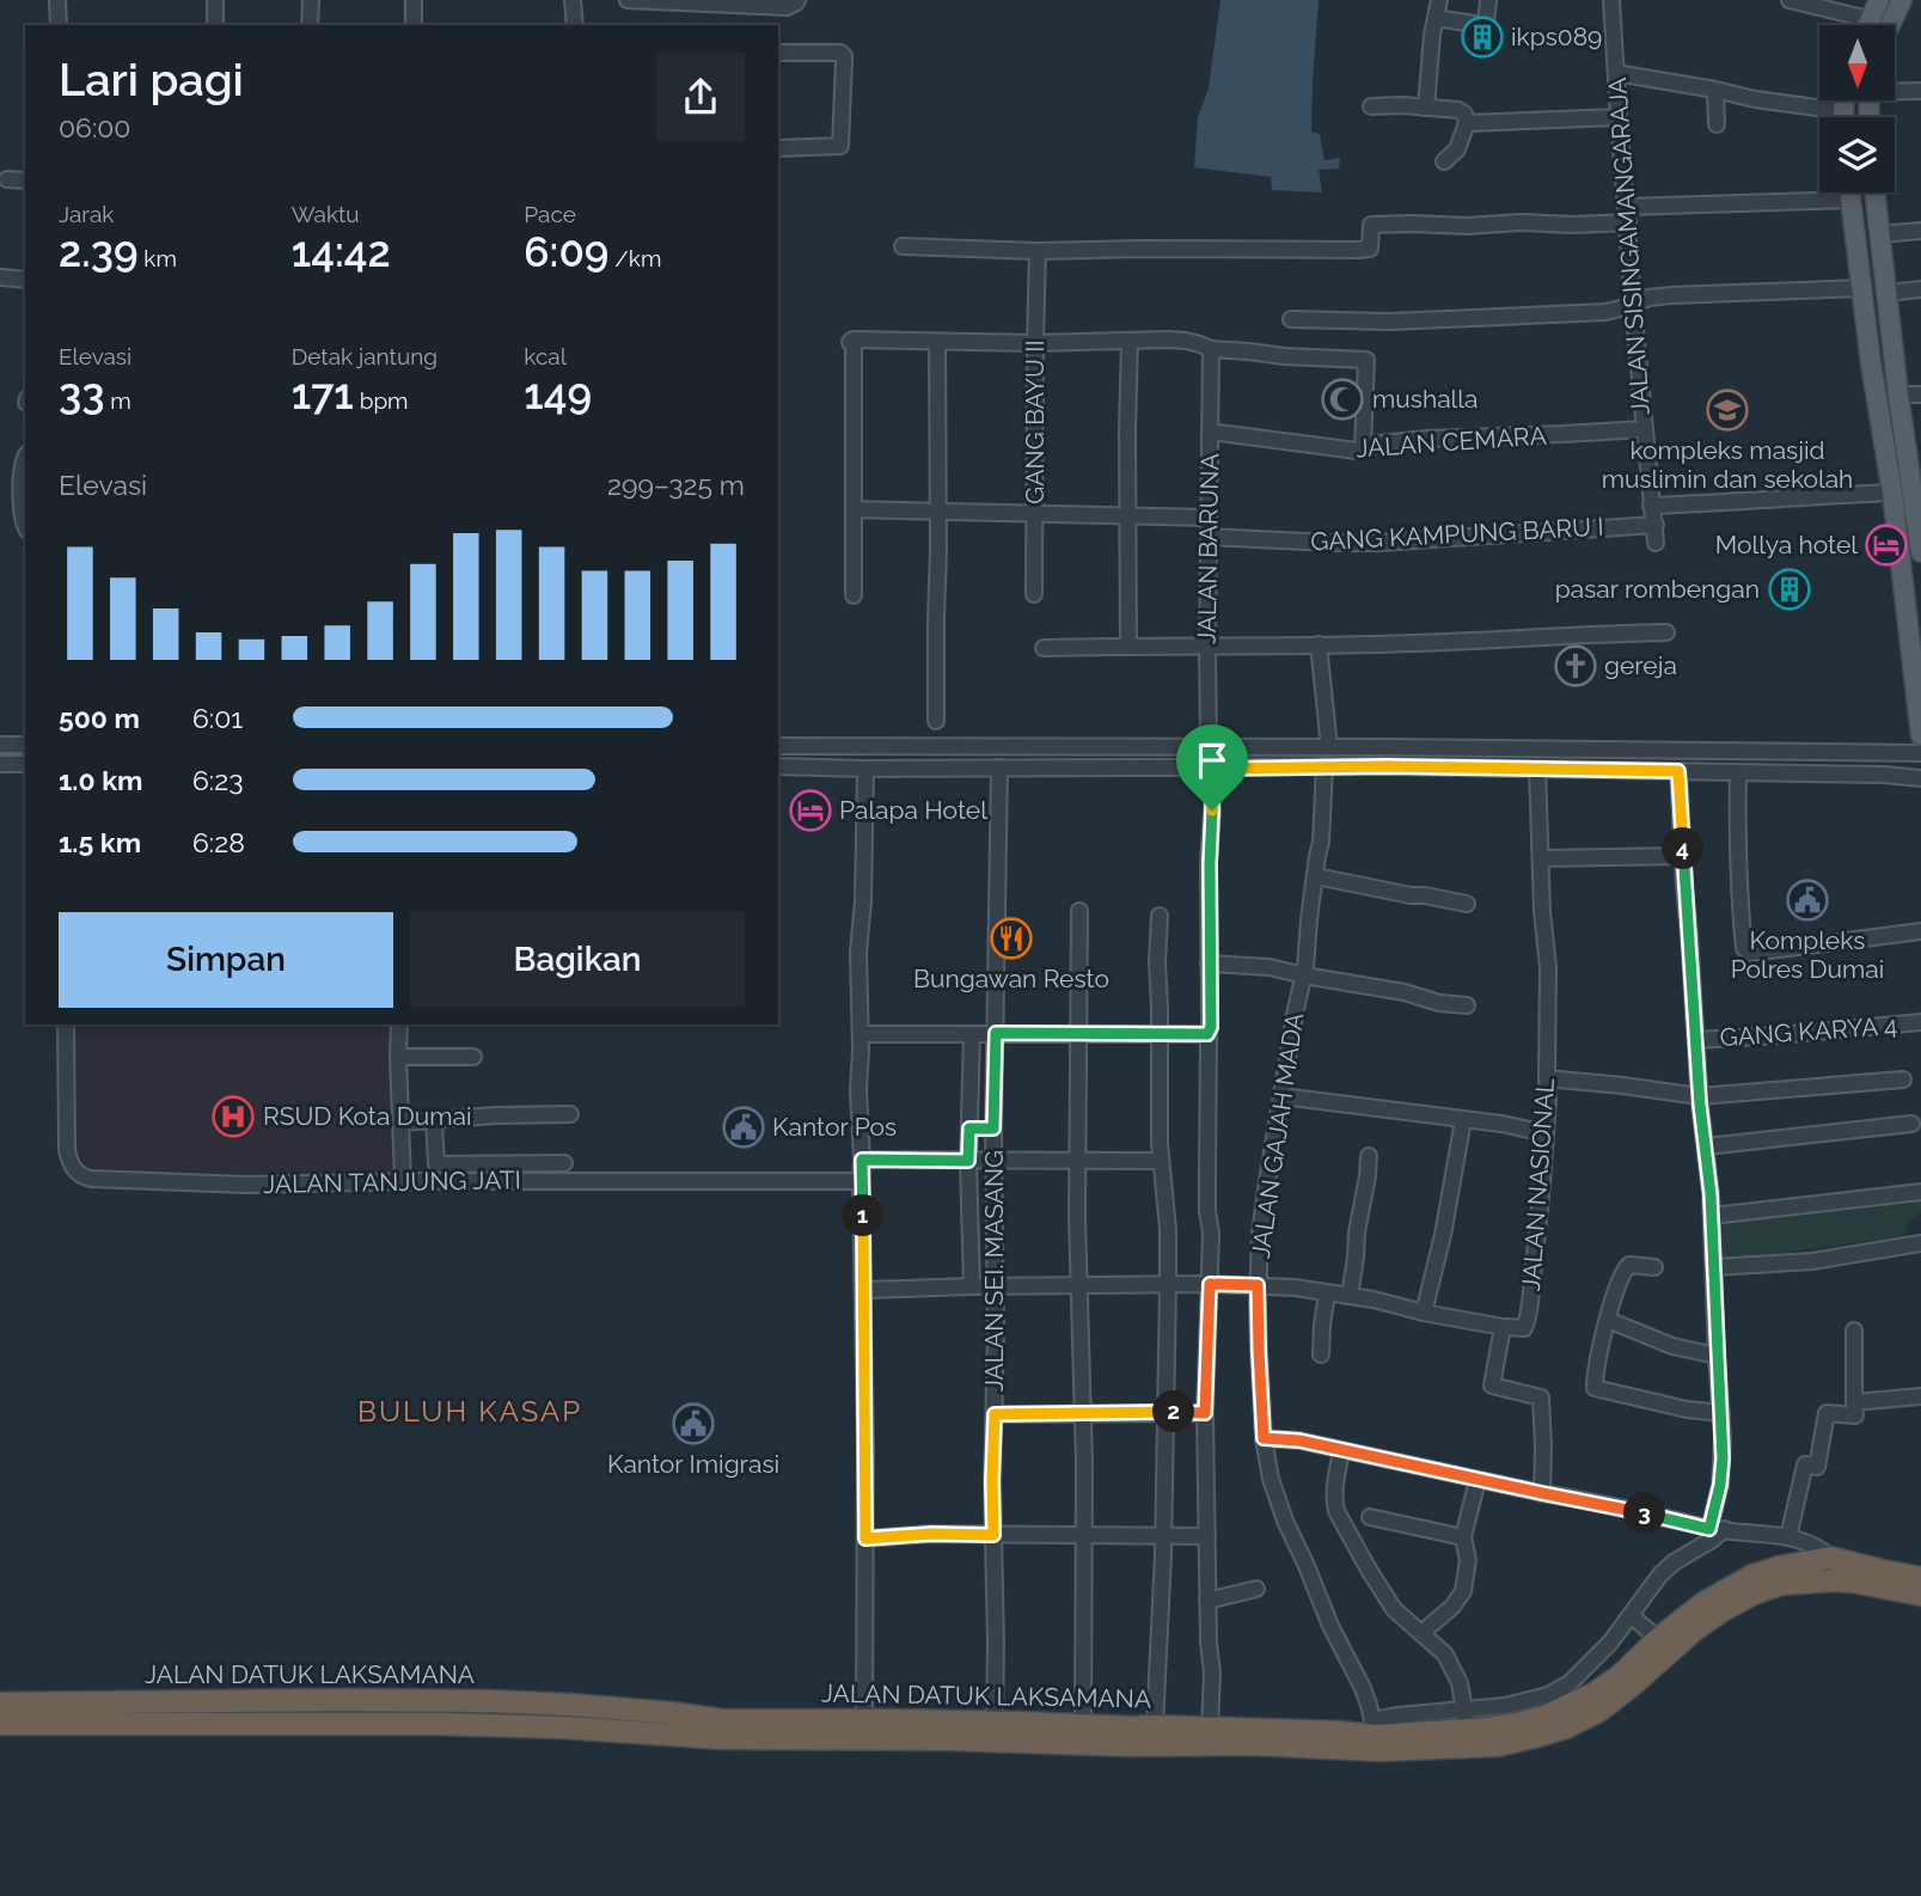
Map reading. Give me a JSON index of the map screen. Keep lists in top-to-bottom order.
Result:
{
  "streets": {
    "highway": ["JALAN DATUK LAKSAMANA"],
    "street": [
      "JALAN SISINGAMANGARAJA",
      "GANG BAYU II",
      "JALAN CEMARA",
      "GANG KAMPUNG BARU I",
      "JALAN BARUNA",
      "GANG KARYA 4",
      "JALAN GAJAH MADA",
      "JALAN TANJUNG JATI",
      "JALAN NASIONAL",
      "JALAN SEI. MASANG"
    ]
  },
  "crossings": [
    ["JALAN SISINGAMANGARAJA", "JALAN CEMARA"],
    ["JALAN SISINGAMANGARAJA", "GANG KAMPUNG BARU I"],
    ["JALAN CEMARA", "JALAN BARUNA"],
    ["GANG KAMPUNG BARU I", "JALAN BARUNA"],
    ["JALAN GAJAH MADA", "JALAN DATUK LAKSAMANA"],
    ["JALAN SEI. MASANG", "JALAN DATUK LAKSAMANA"]
  ],
  "districts": ["BULUH KASAP"],
  "places": {
    "building": ["ikps089", "pasar rombengan"],
    "mosque": ["mushalla"],
    "school or university": ["kompleks masjid muslimin dan sekolah"],
    "hotel": ["Mollya hotel", "Palapa Hotel"],
    "church": ["gereja"],
    "public building": ["Kompleks Polres Dumai", "Kantor Pos", "Kantor Imigrasi"],
    "restaurant": ["Bungawan Resto"],
    "hospital": ["RSUD Kota Dumai"]
  },
  "north": "bottom",
  "page": {
    "heading": ["Lari pagi", "06:00"],
    "stats": [
      ["Jarak", "2.39 km"],
      ["Waktu", "14:42"],
      ["Pace", "6:09 /km"],
      ["Elevasi", "33 m"],
      ["Detak jantung", "171 bpm"],
      ["kcal", "149"]
    ],
    "chart": ["Elevasi", "299–325 m"],
    "list": [
      {
        "name": "500 m",
        "note": "6:01"
      },
      {
        "name": "1.0 km",
        "note": "6:23"
      },
      {
        "name": "1.5 km",
        "note": "6:28"
      }
    ],
    "pins": [
      "4",
      "1",
      "2",
      "3"
    ],
    "buttons": ["Simpan", "Bagikan"]
  }
}
